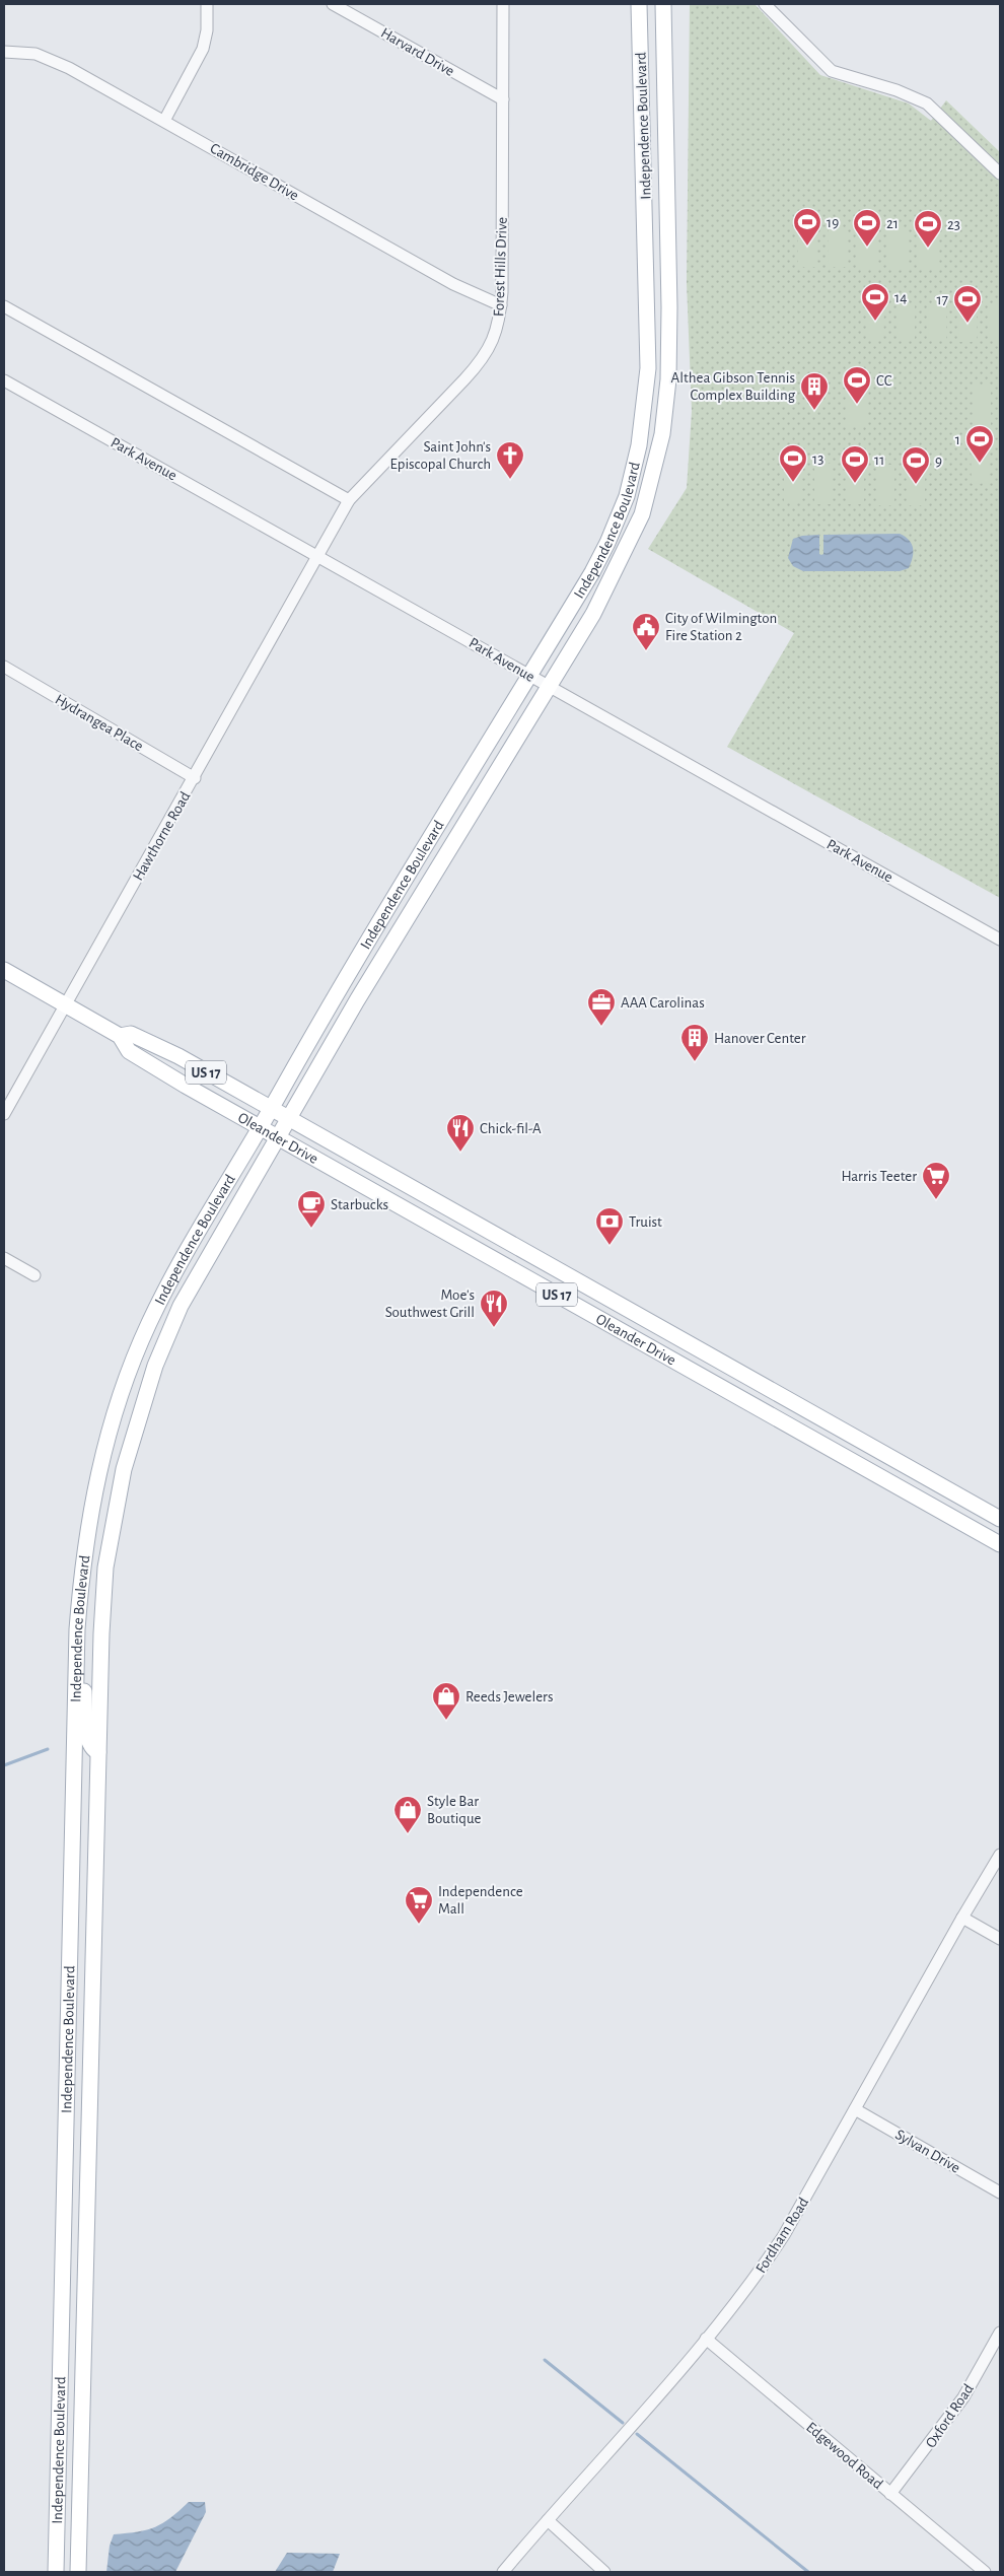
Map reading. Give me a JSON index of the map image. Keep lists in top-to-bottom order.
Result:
{
  "streets": {
    "main road": ["Independence Boulevard", "US 17", "Oleander Drive"],
    "street": [
      "Harvard Drive",
      "Cambridge Drive",
      "Forest Hills Drive",
      "Park Avenue",
      "Hydrangea Place",
      "Hawthorne Road",
      "Sylvan Drive",
      "Fordham Road",
      "Oxford Road",
      "Edgewood Road"
    ]
  },
  "crossings": [
    ["Harvard Drive", "Forest Hills Drive"],
    ["Independence Boulevard", "Park Avenue"],
    ["Independence Boulevard", "Oleander Drive"],
    ["Cambridge Drive", "Forest Hills Drive"],
    ["Forest Hills Drive", "Park Avenue"],
    ["Forest Hills Drive", "Hawthorne Road"],
    ["Park Avenue", "Hawthorne Road"],
    ["Hydrangea Place", "Hawthorne Road"],
    ["Hawthorne Road", "Oleander Drive"],
    ["Sylvan Drive", "Fordham Road"],
    ["Fordham Road", "Edgewood Road"],
    ["Oxford Road", "Edgewood Road"]
  ],
  "places": {
    "sports": [
      "19",
      "21",
      "23",
      "14",
      "17",
      "CC",
      "1",
      "13",
      "11",
      "9"
    ],
    "building": ["Althea Gibson Tennis Complex Building", "Hanover Center"],
    "church": ["Saint John's Episcopal Church"],
    "public building": ["City of Wilmington Fire Station 2"],
    "office": ["AAA Carolinas"],
    "restaurant": ["Chick-fil-A", "Moe's Southwest Grill"],
    "supermarket": ["Harris Teeter", "Independence Mall"],
    "cafe": ["Starbucks"],
    "bank": ["Truist"],
    "shop": ["Reeds Jewelers", "Style Bar Boutique"]
  }
}
